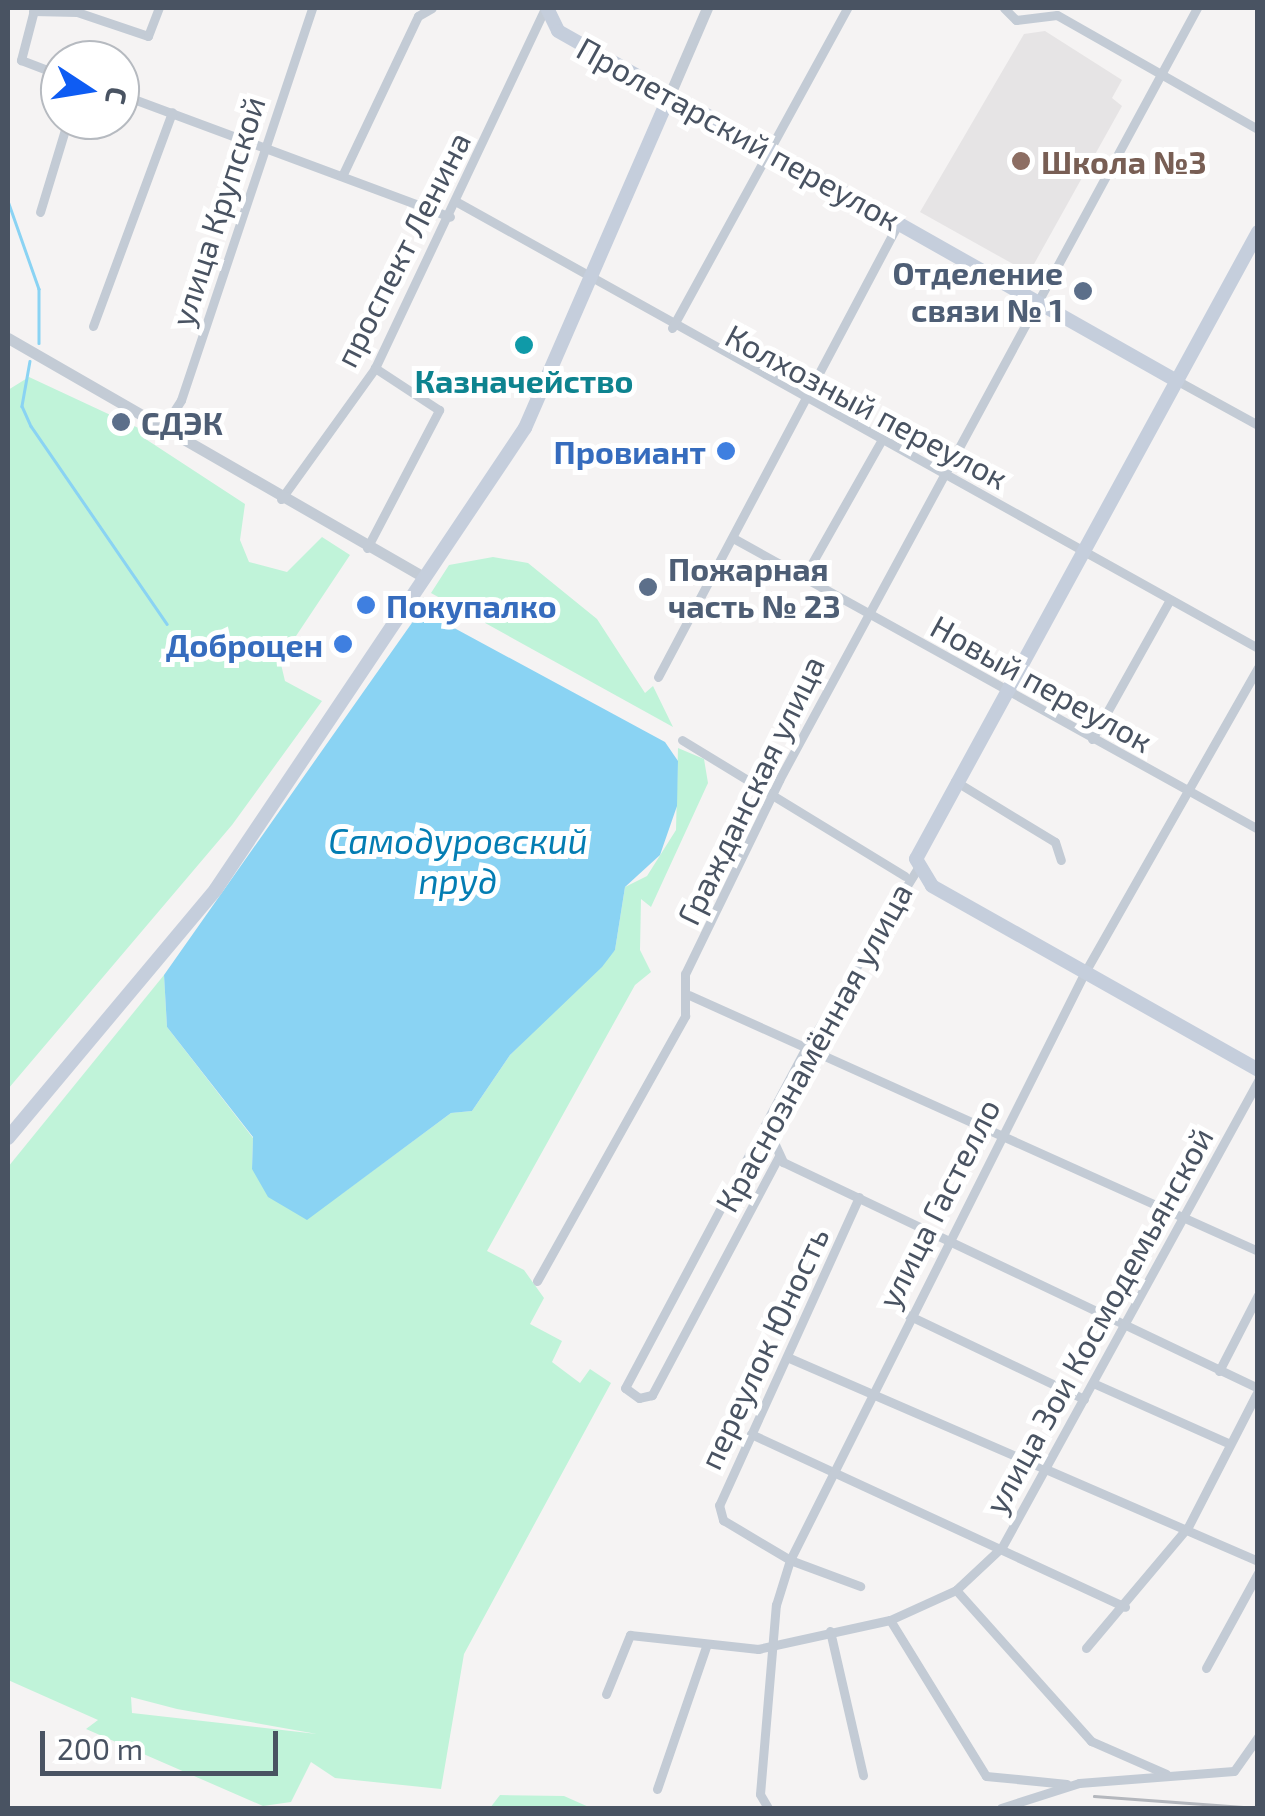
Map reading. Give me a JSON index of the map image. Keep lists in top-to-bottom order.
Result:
{
  "streets": {
    "main road": ["Пролетарский переулок", "Краснознамённая улица"],
    "street": [
      "улица Крупской",
      "проспект Ленина",
      "Колхозный переулок",
      "Новый переулок",
      "Гражданская улица",
      "улица Гастелло",
      "улица Зои Космодемьянской",
      "переулок Юность"
    ]
  },
  "crossings": [
    ["Пролетарский переулок", "проспект Ленина"],
    ["Пролетарский переулок", "Гражданская улица"],
    ["Пролетарский переулок", "Краснознамённая улица"],
    ["проспект Ленина", "Колхозный переулок"],
    ["Колхозный переулок", "Гражданская улица"],
    ["Колхозный переулок", "Краснознамённая улица"],
    ["Новый переулок", "Гражданская улица"],
    ["Новый переулок", "Краснознамённая улица"],
    ["Новый переулок", "улица Гастелло"],
    ["улица Гастелло", "улица Зои Космодемьянской"],
    ["улица Гастелло", "переулок Юность"]
  ],
  "water": ["Самодуровский пруд"],
  "places": [
    "Школа №3",
    "Отделение связи № 1",
    "Казначейство",
    "СДЭК",
    "Провиант",
    "Пожарная часть № 23",
    "Покупалко",
    "Доброцен"
  ],
  "scale_bar": "200 m",
  "north": "right"
}
